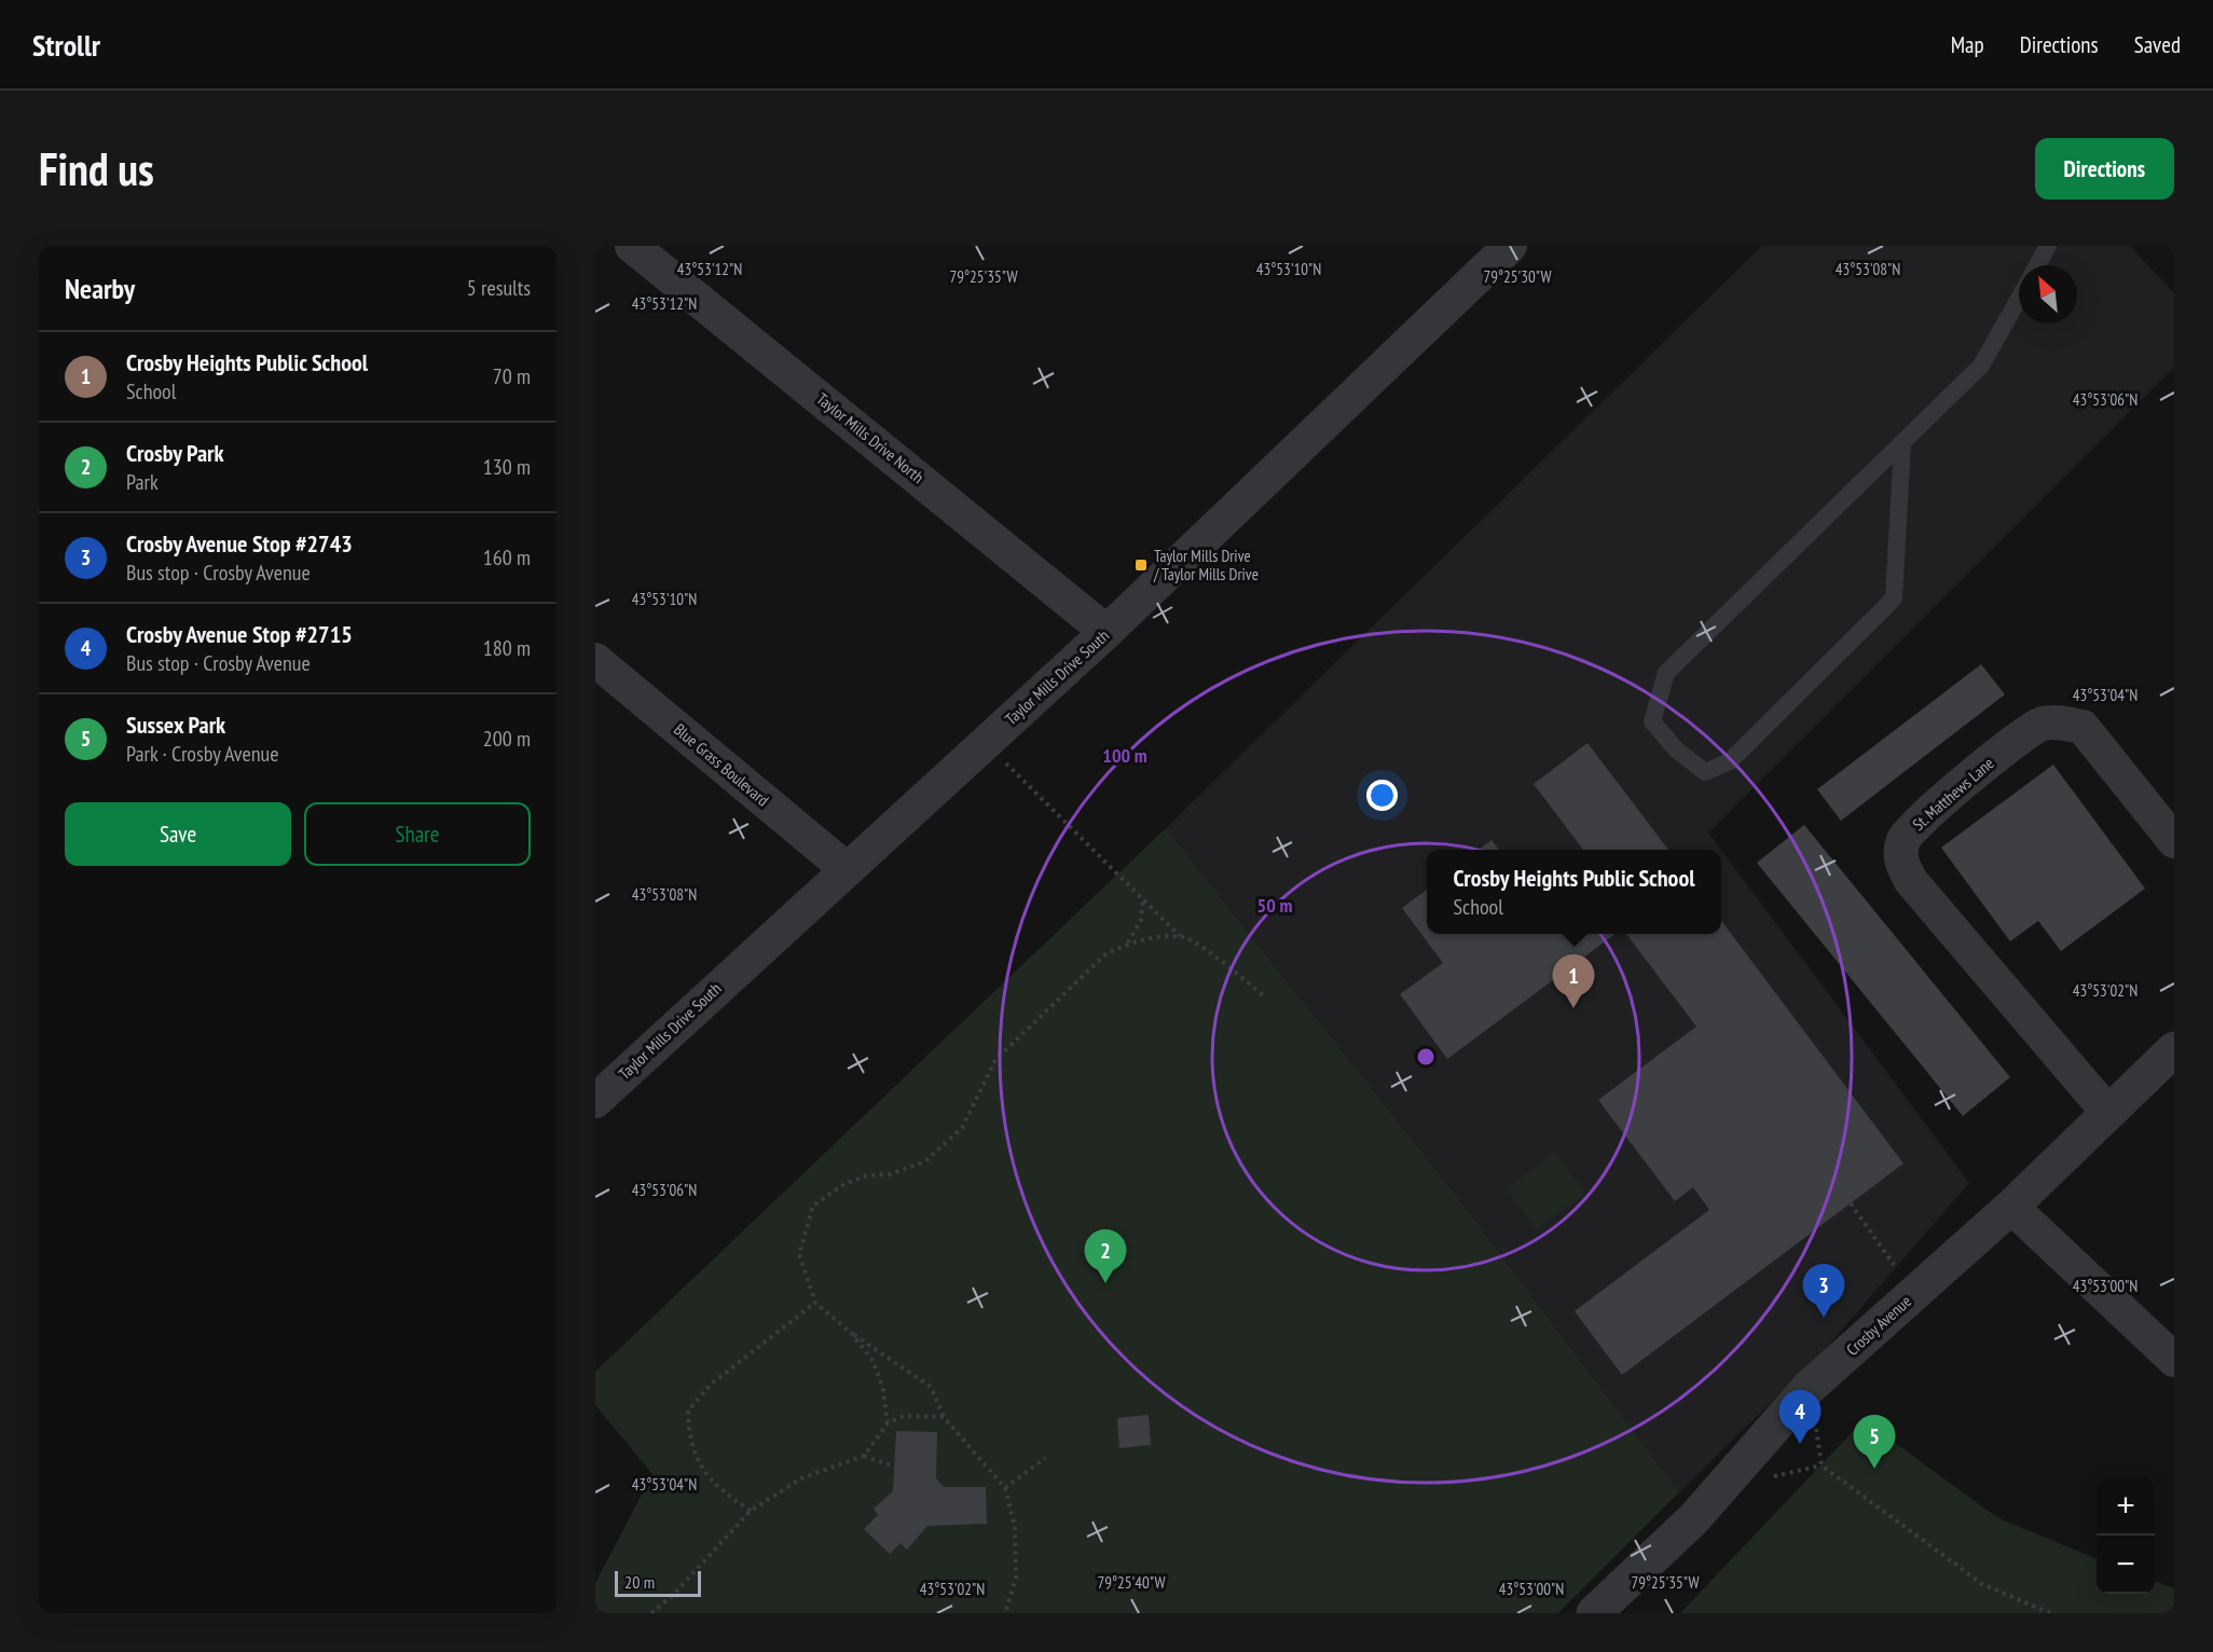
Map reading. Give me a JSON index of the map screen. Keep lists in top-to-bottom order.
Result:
{
  "streets": {
    "street": [
      "Taylor Mills Drive North",
      "Taylor Mills Drive South",
      "Blue Grass Boulevard",
      "St. Matthews Lane",
      "Crosby Avenue"
    ]
  },
  "crossings": [
    ["Taylor Mills Drive North", "Taylor Mills Drive South"],
    ["Taylor Mills Drive South", "Blue Grass Boulevard"],
    ["St. Matthews Lane", "Crosby Avenue"]
  ],
  "places": {
    "transit": ["Taylor Mills Drive / Taylor Mills Drive"]
  },
  "scale_bar": "20 m",
  "north": "top left",
  "page": {
    "header": "Strollr",
    "nav": ["Map", "Directions", "Saved"],
    "buttons": [
      "Directions",
      ["Save", "Share"]
    ],
    "title": "Find us",
    "heading": ["Nearby", "5 results"],
    "list": [
      {
        "mark": "1",
        "name": "Crosby Heights Public School",
        "note": "School",
        "value": "70 m"
      },
      {
        "mark": "2",
        "name": "Crosby Park",
        "note": "Park",
        "value": "130 m"
      },
      {
        "mark": "3",
        "name": "Crosby Avenue Stop #2743",
        "note": "Bus stop · Crosby Avenue",
        "value": "160 m"
      },
      {
        "mark": "4",
        "name": "Crosby Avenue Stop #2715",
        "note": "Bus stop · Crosby Avenue",
        "value": "180 m"
      },
      {
        "mark": "5",
        "name": "Sussex Park",
        "note": "Park · Crosby Avenue",
        "value": "200 m"
      }
    ],
    "popup": ["Crosby Heights Public School", "School"],
    "pins": [
      "1",
      "2",
      "3",
      "4",
      "5"
    ],
    "map_buttons": ["+", "−"],
    "scale": "20 m"
  },
  "coordinates": [
    "43°53'12\"N",
    "43°53'10\"N",
    "43°53'08\"N",
    "79°25'35\"W",
    "79°25'30\"W",
    "43°53'06\"N",
    "43°53'04\"N",
    "43°53'02\"N",
    "43°53'00\"N",
    "79°25'40\"W"
  ],
  "rings": ["100 m", "50 m"]
}
